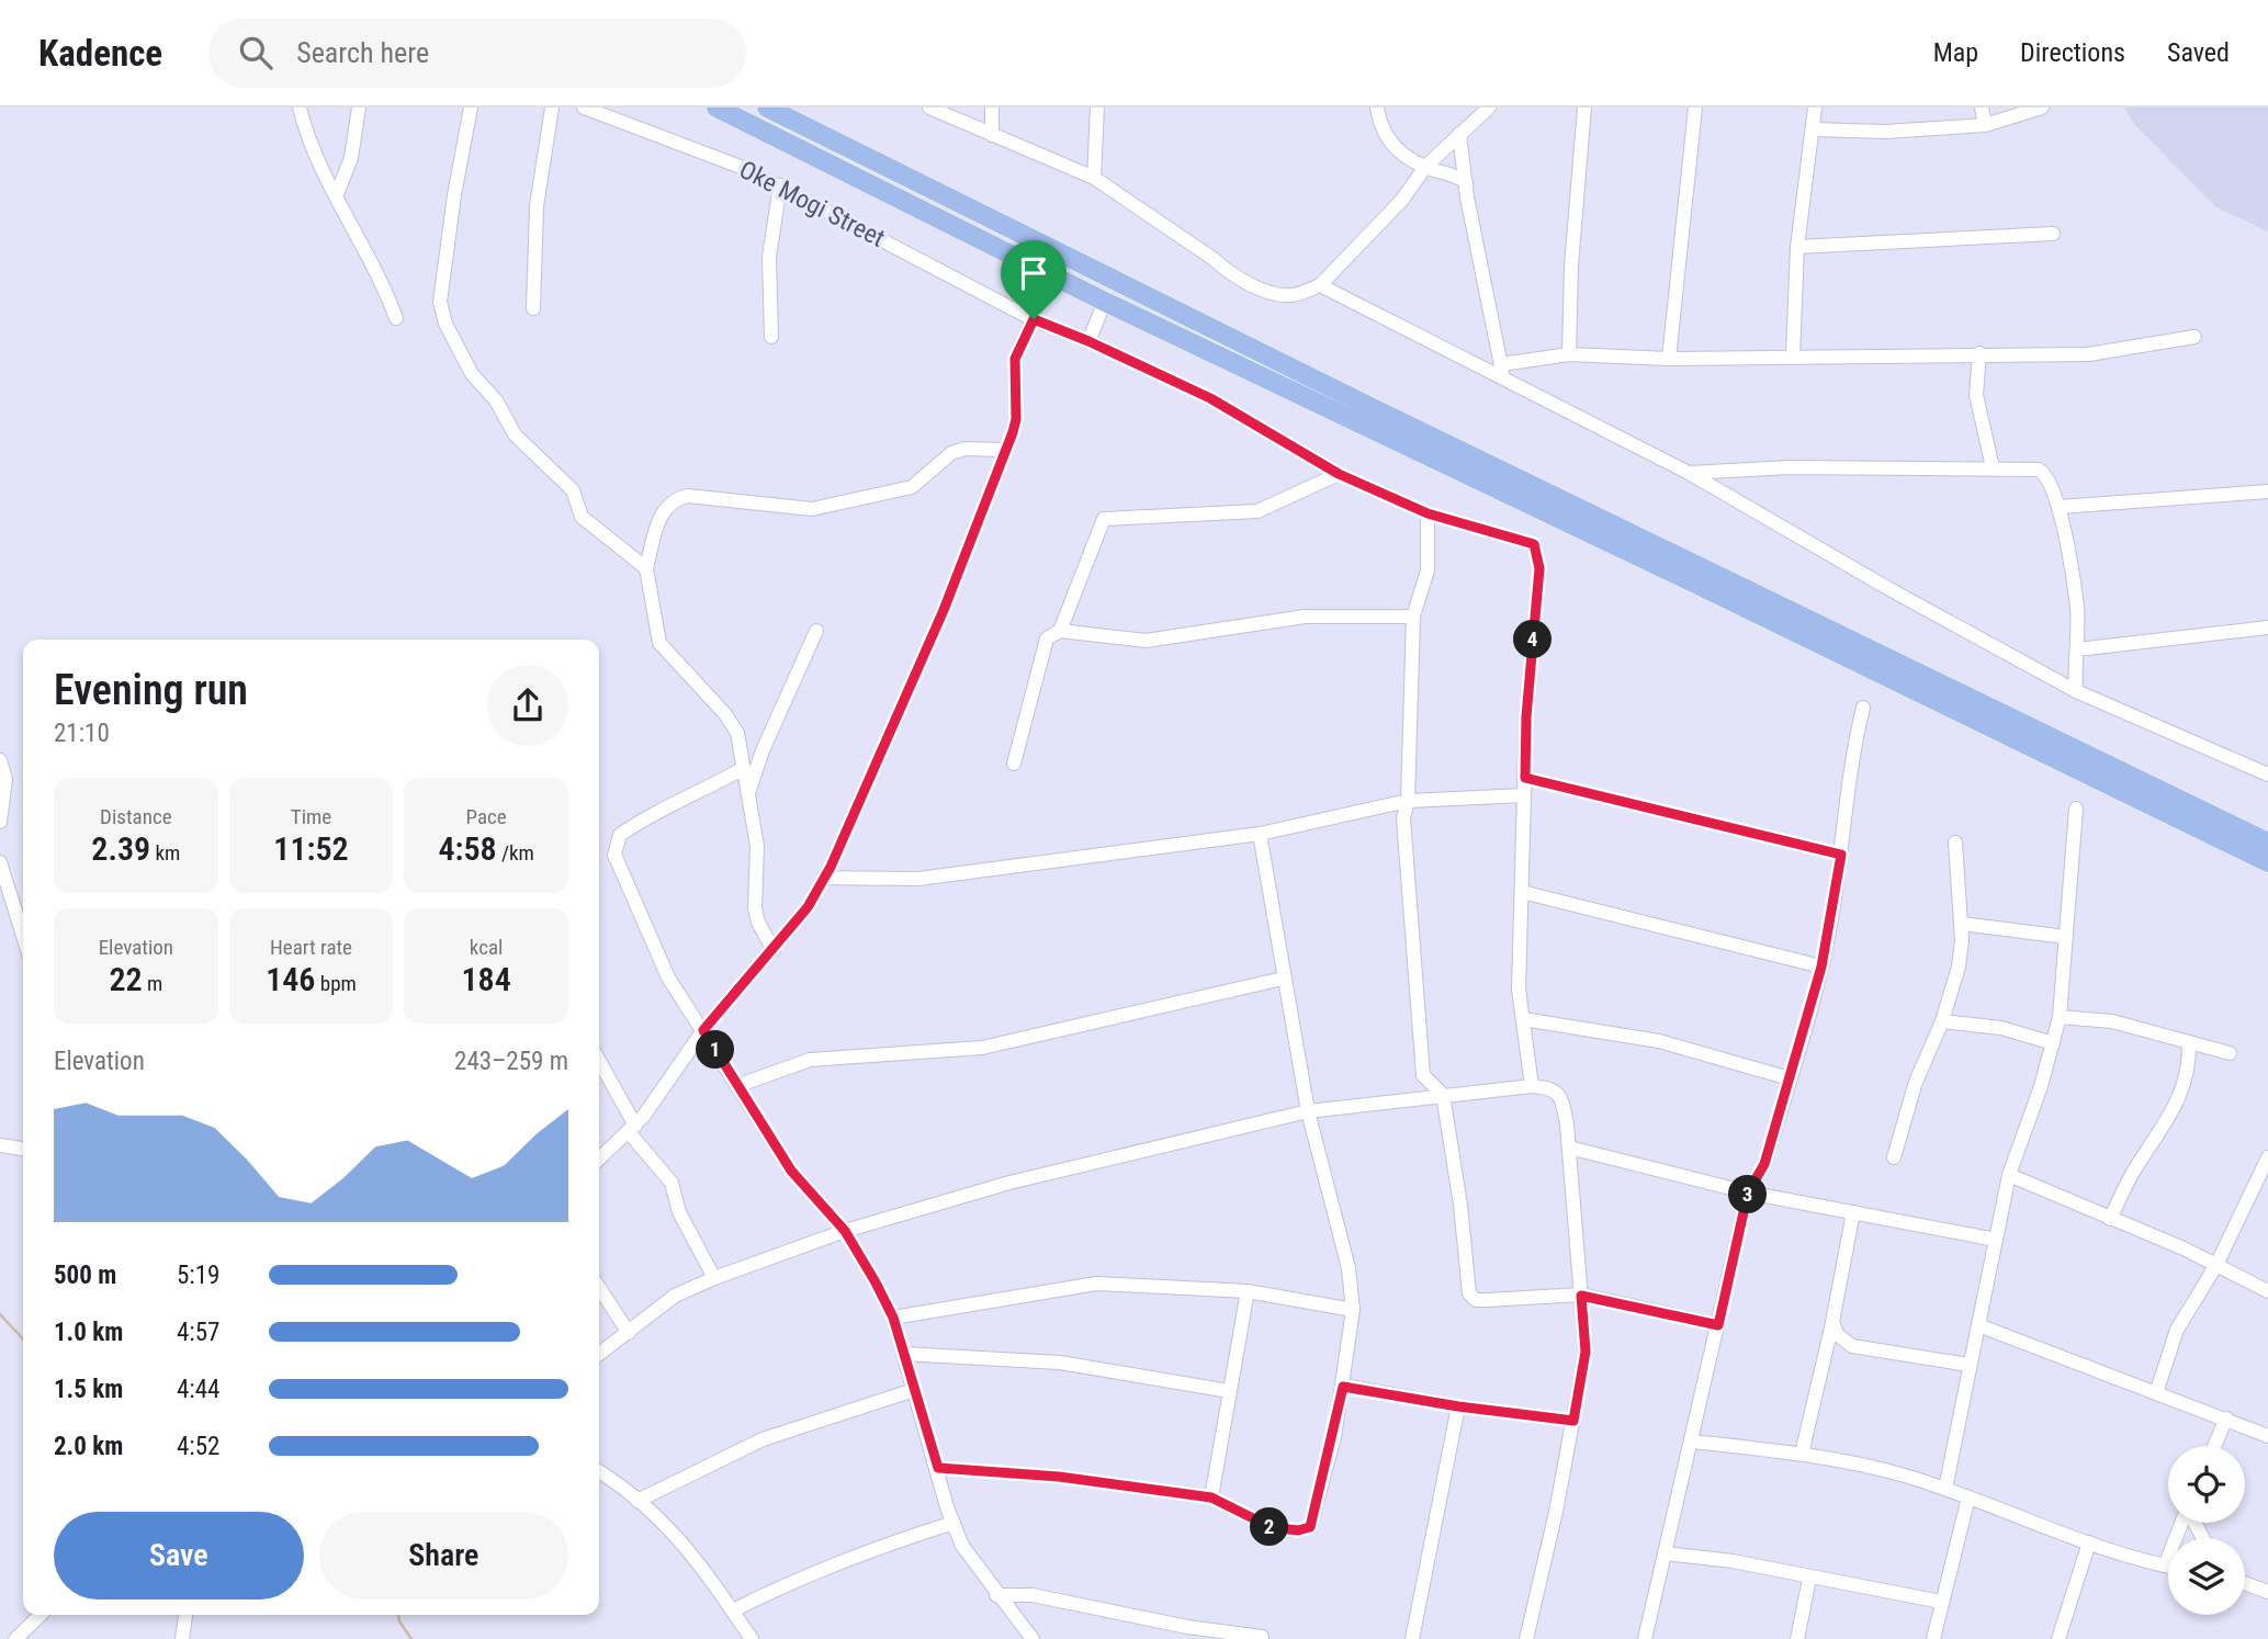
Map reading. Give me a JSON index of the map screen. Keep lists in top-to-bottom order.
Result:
{
  "streets": {
    "street": ["Oke Mogi Street"]
  },
  "page": {
    "header": "Kadence",
    "search": "Search here",
    "nav": ["Map", "Directions", "Saved"],
    "pins": [
      "4",
      "1",
      "3",
      "2"
    ],
    "heading": ["Evening run", "21:10"],
    "stats": [
      ["Distance", "2.39 km"],
      ["Time", "11:52"],
      ["Pace", "4:58 /km"],
      ["Elevation", "22 m"],
      ["Heart rate", "146 bpm"],
      ["kcal", "184"]
    ],
    "chart": ["Elevation", "243–259 m"],
    "list": [
      {
        "name": "500 m",
        "note": "5:19"
      },
      {
        "name": "1.0 km",
        "note": "4:57"
      },
      {
        "name": "1.5 km",
        "note": "4:44"
      },
      {
        "name": "2.0 km",
        "note": "4:52"
      }
    ],
    "buttons": ["Save", "Share"]
  }
}
